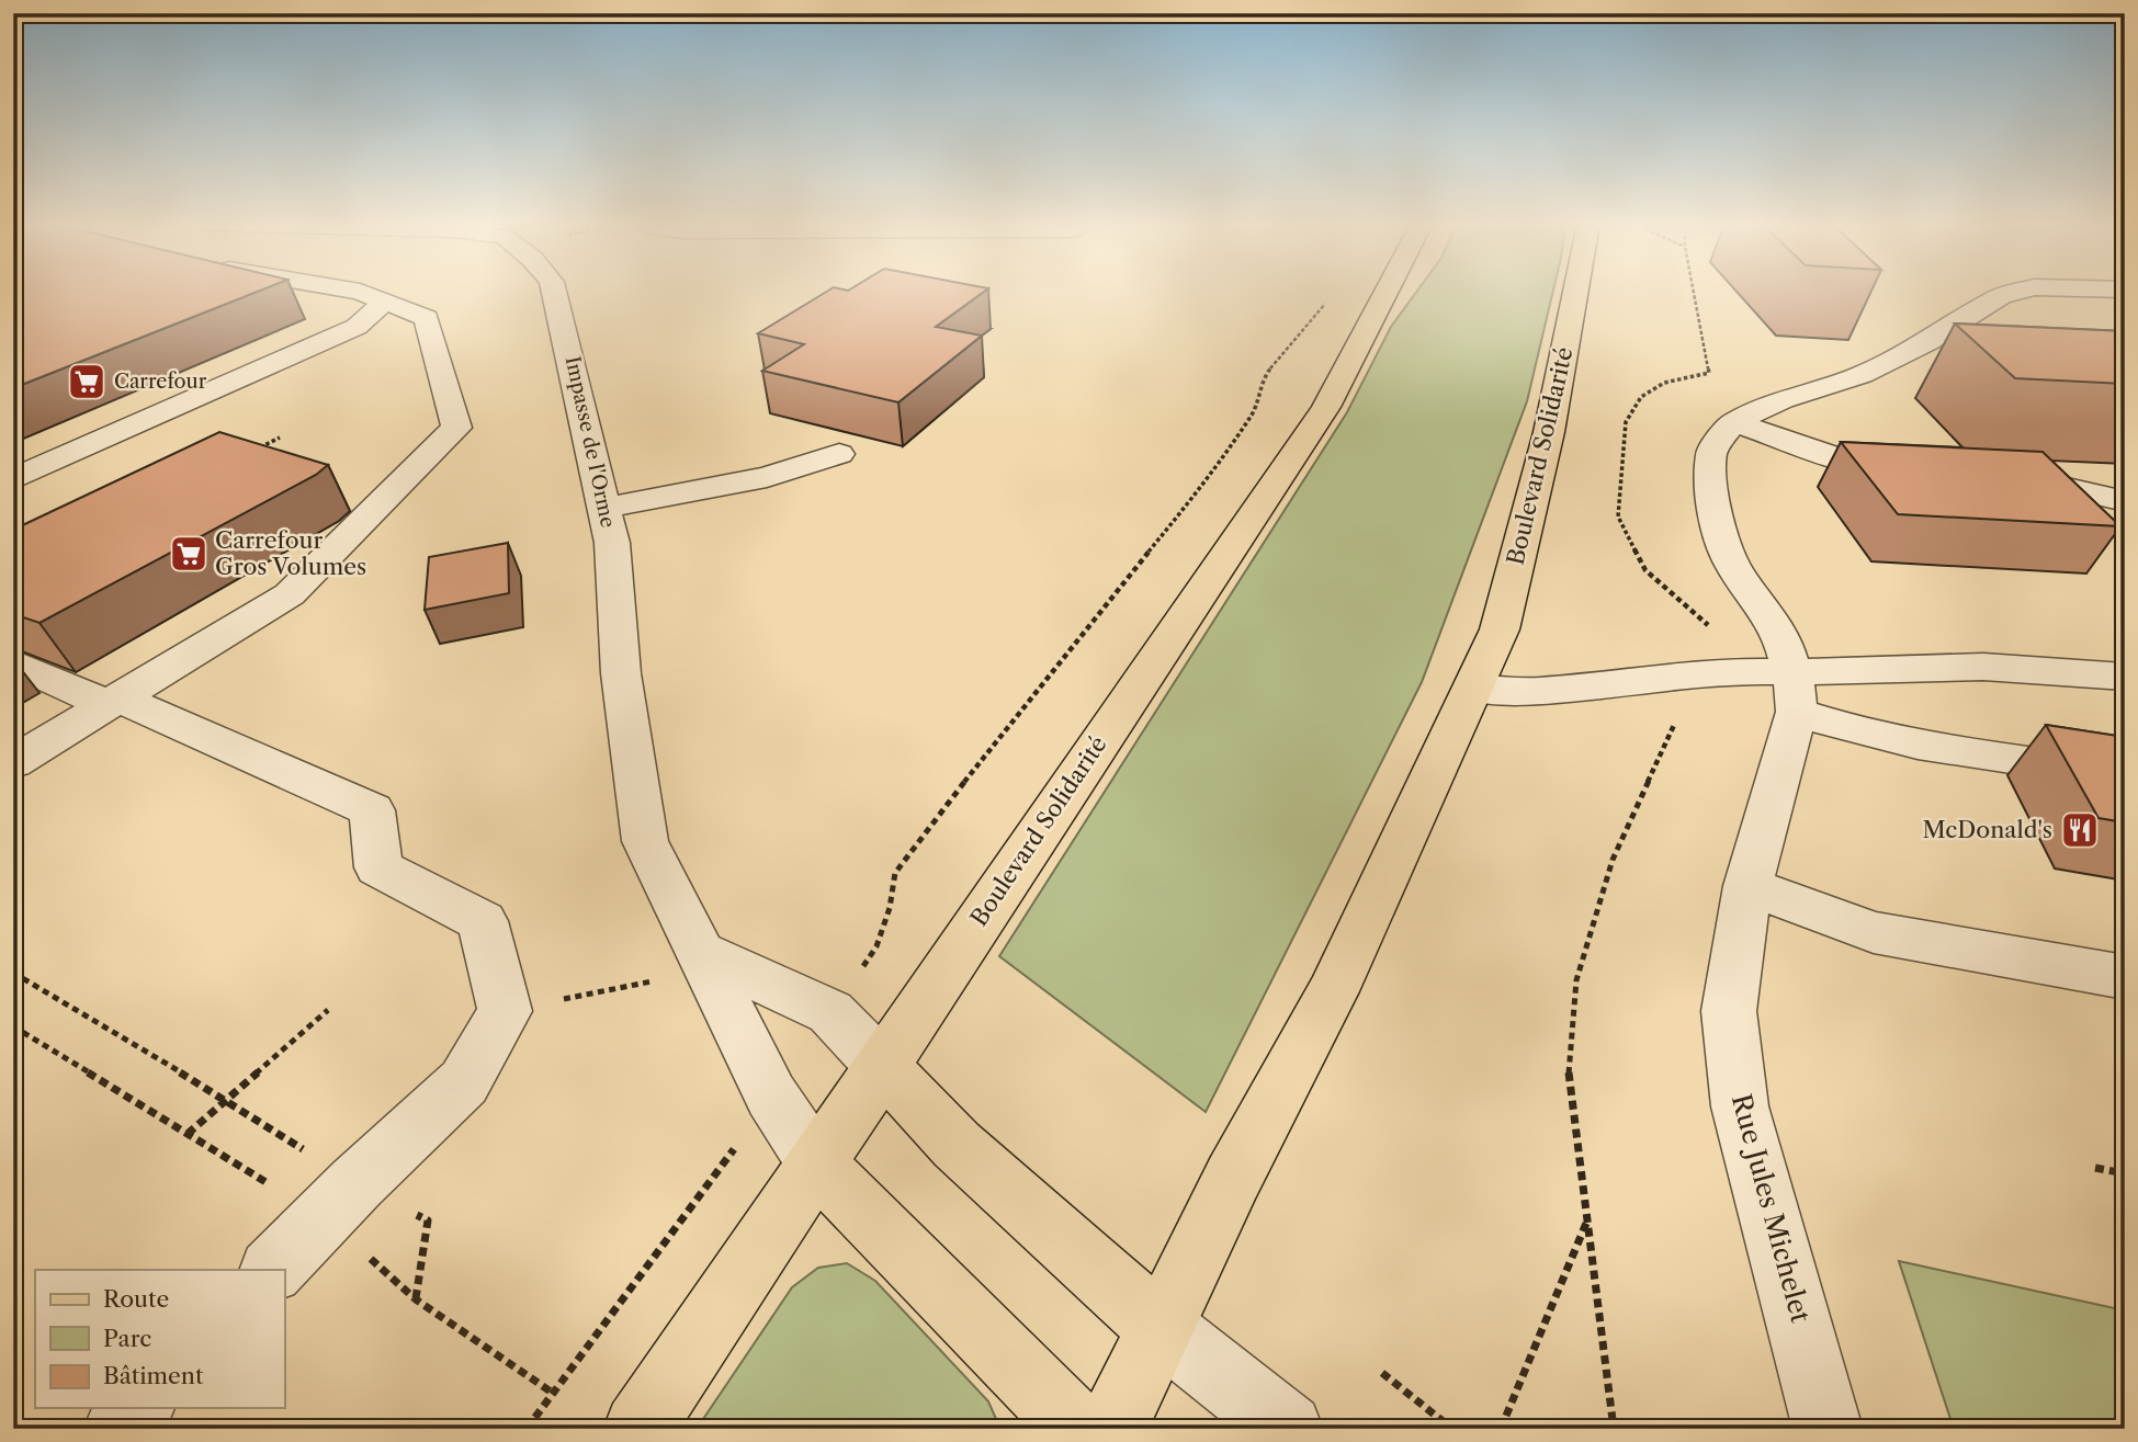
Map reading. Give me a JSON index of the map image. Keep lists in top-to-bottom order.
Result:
{
  "streets": {
    "main road": ["Boulevard Solidarité"],
    "street": ["Impasse de l'Orme", "Rue Jules Michelet"]
  },
  "crossings": [
    ["Impasse de l'Orme", "Boulevard Solidarité"]
  ],
  "places": {
    "supermarket": ["Carrefour", "Carrefour Gros Volumes"],
    "restaurant": ["McDonald's"]
  },
  "legend": ["Route", "Parc", "Bâtiment"]
}
